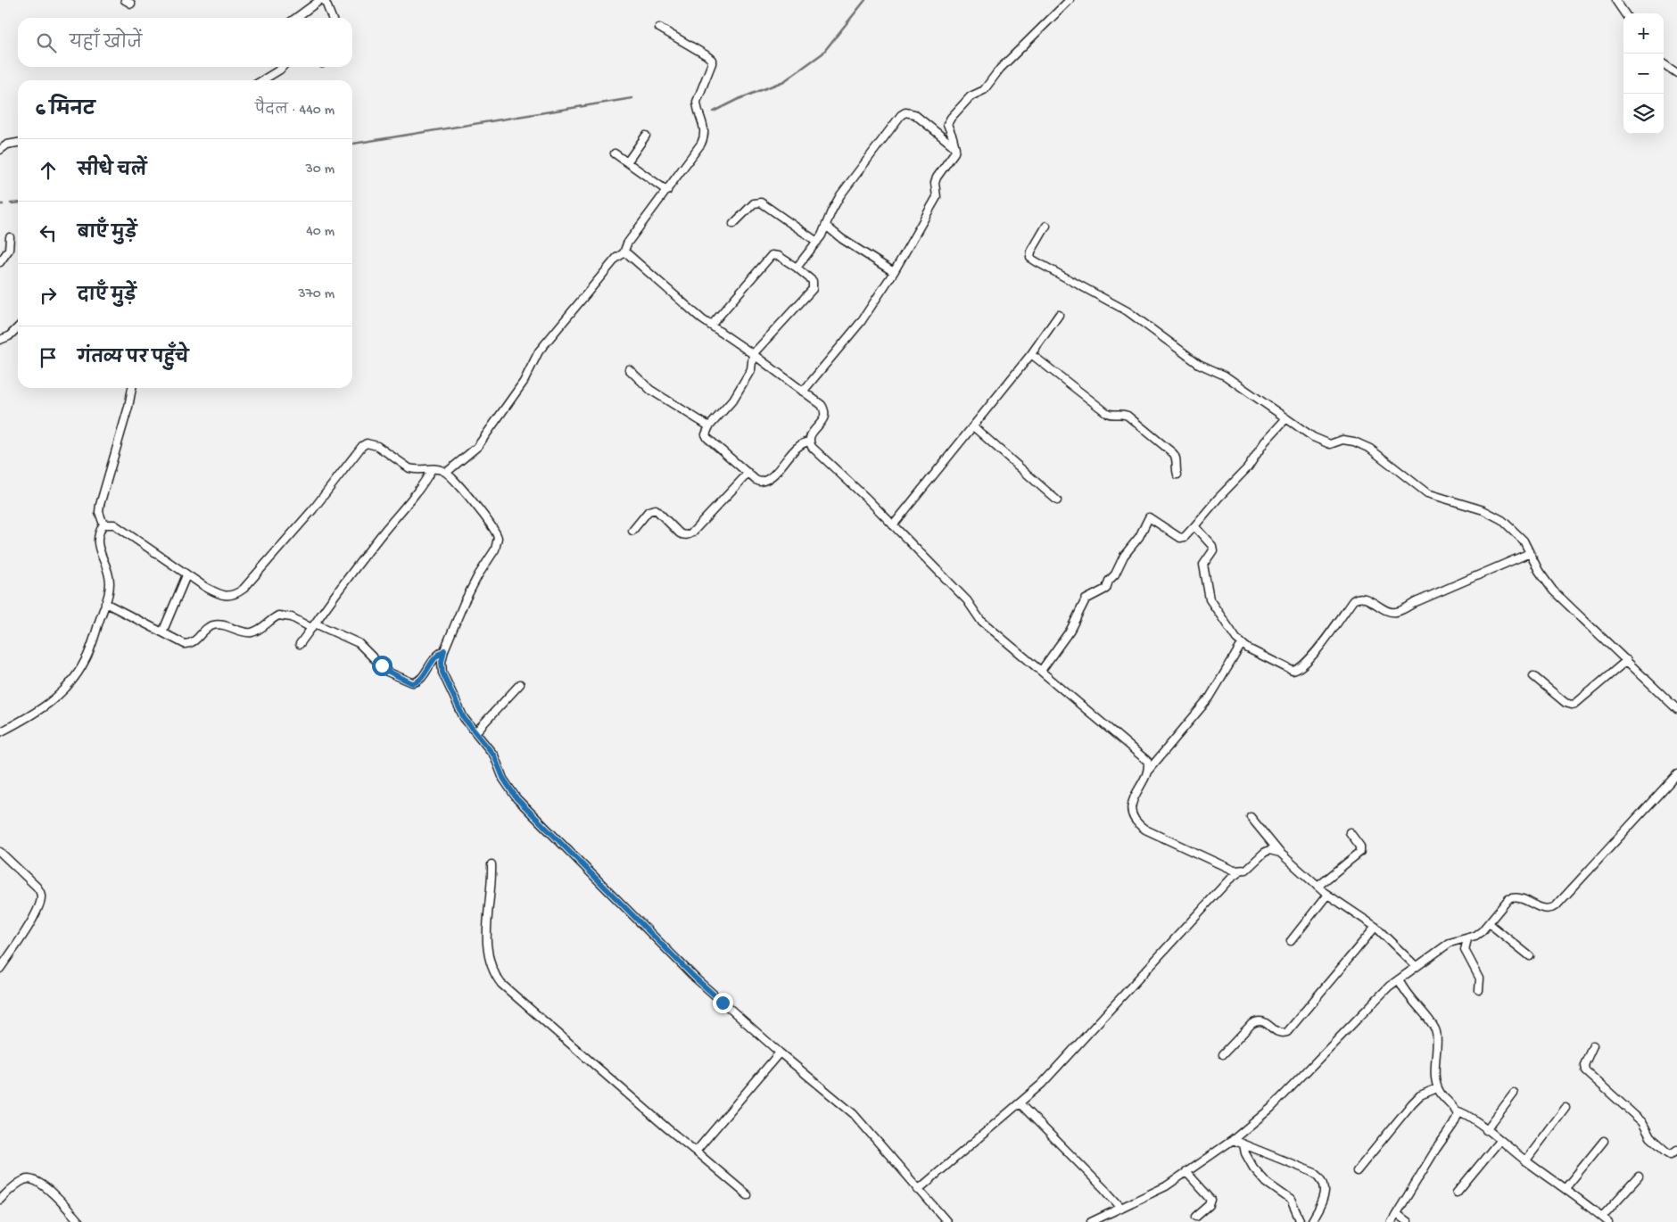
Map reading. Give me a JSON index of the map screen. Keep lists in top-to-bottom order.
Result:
{
  "page": {
    "map_buttons": ["+", "−"],
    "search": "यहाँ खोजें",
    "heading": ["6 मिनट", "पैदल · 440 m"],
    "list": [
      ["सीधे चलें", "30 m"],
      ["बाएँ मुड़ें", "40 m"],
      ["दाएँ मुड़ें", "370 m"],
      "गंतव्य पर पहुँचे"
    ]
  }
}
